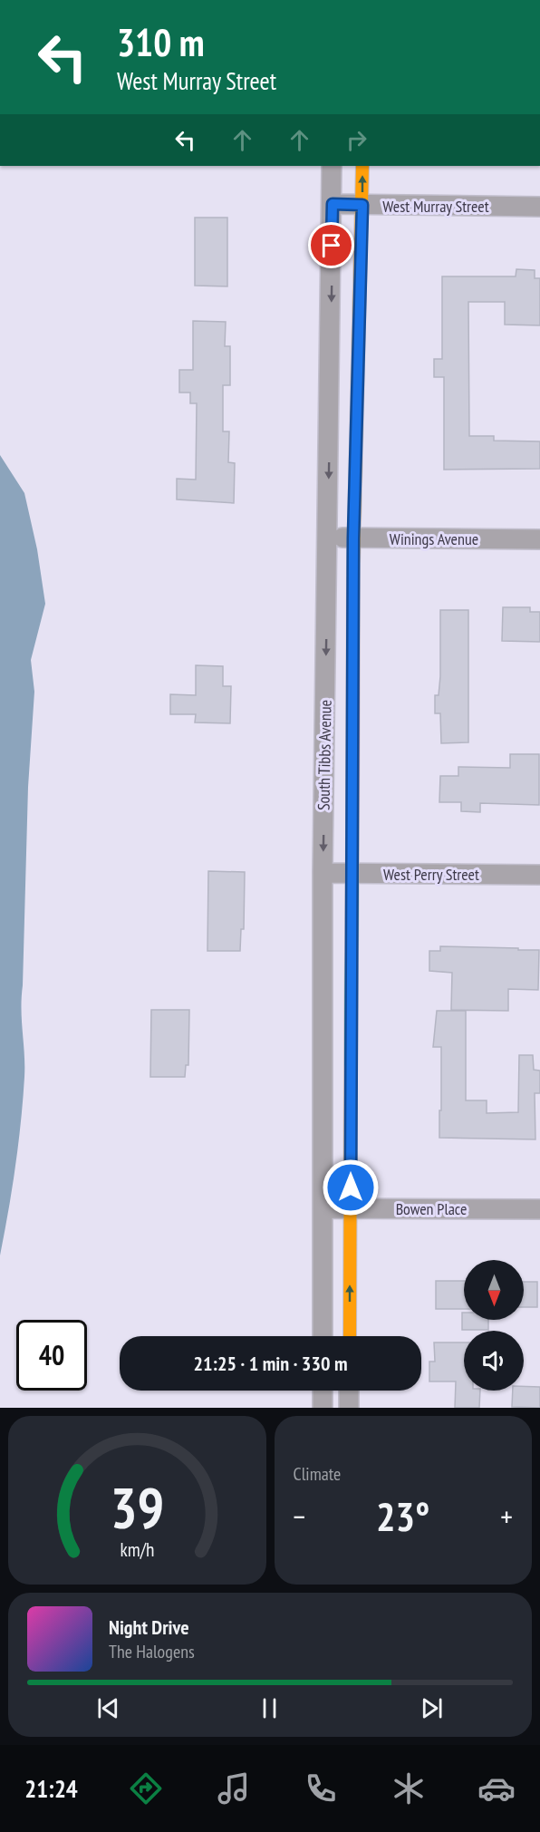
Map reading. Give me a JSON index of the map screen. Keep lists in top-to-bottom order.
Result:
{
  "streets": {
    "street": [
      "West Murray Street",
      "Winings Avenue",
      "South Tibbs Avenue",
      "West Perry Street",
      "Bowen Place"
    ]
  },
  "crossings": [
    ["West Murray Street", "South Tibbs Avenue"],
    ["Winings Avenue", "South Tibbs Avenue"],
    ["South Tibbs Avenue", "West Perry Street"],
    ["South Tibbs Avenue", "Bowen Place"]
  ],
  "north": "bottom",
  "page": {
    "turn": ["310 m", "West Murray Street"],
    "limit": "40",
    "trip": "21:25 · 1 min · 330 m",
    "tile": "Climate",
    "heat": ["−", "23°", "+"],
    "song": ["Night Drive", "The Halogens"],
    "tabs": "21:24",
    "gauge": ["39", "km/h"]
  }
}
